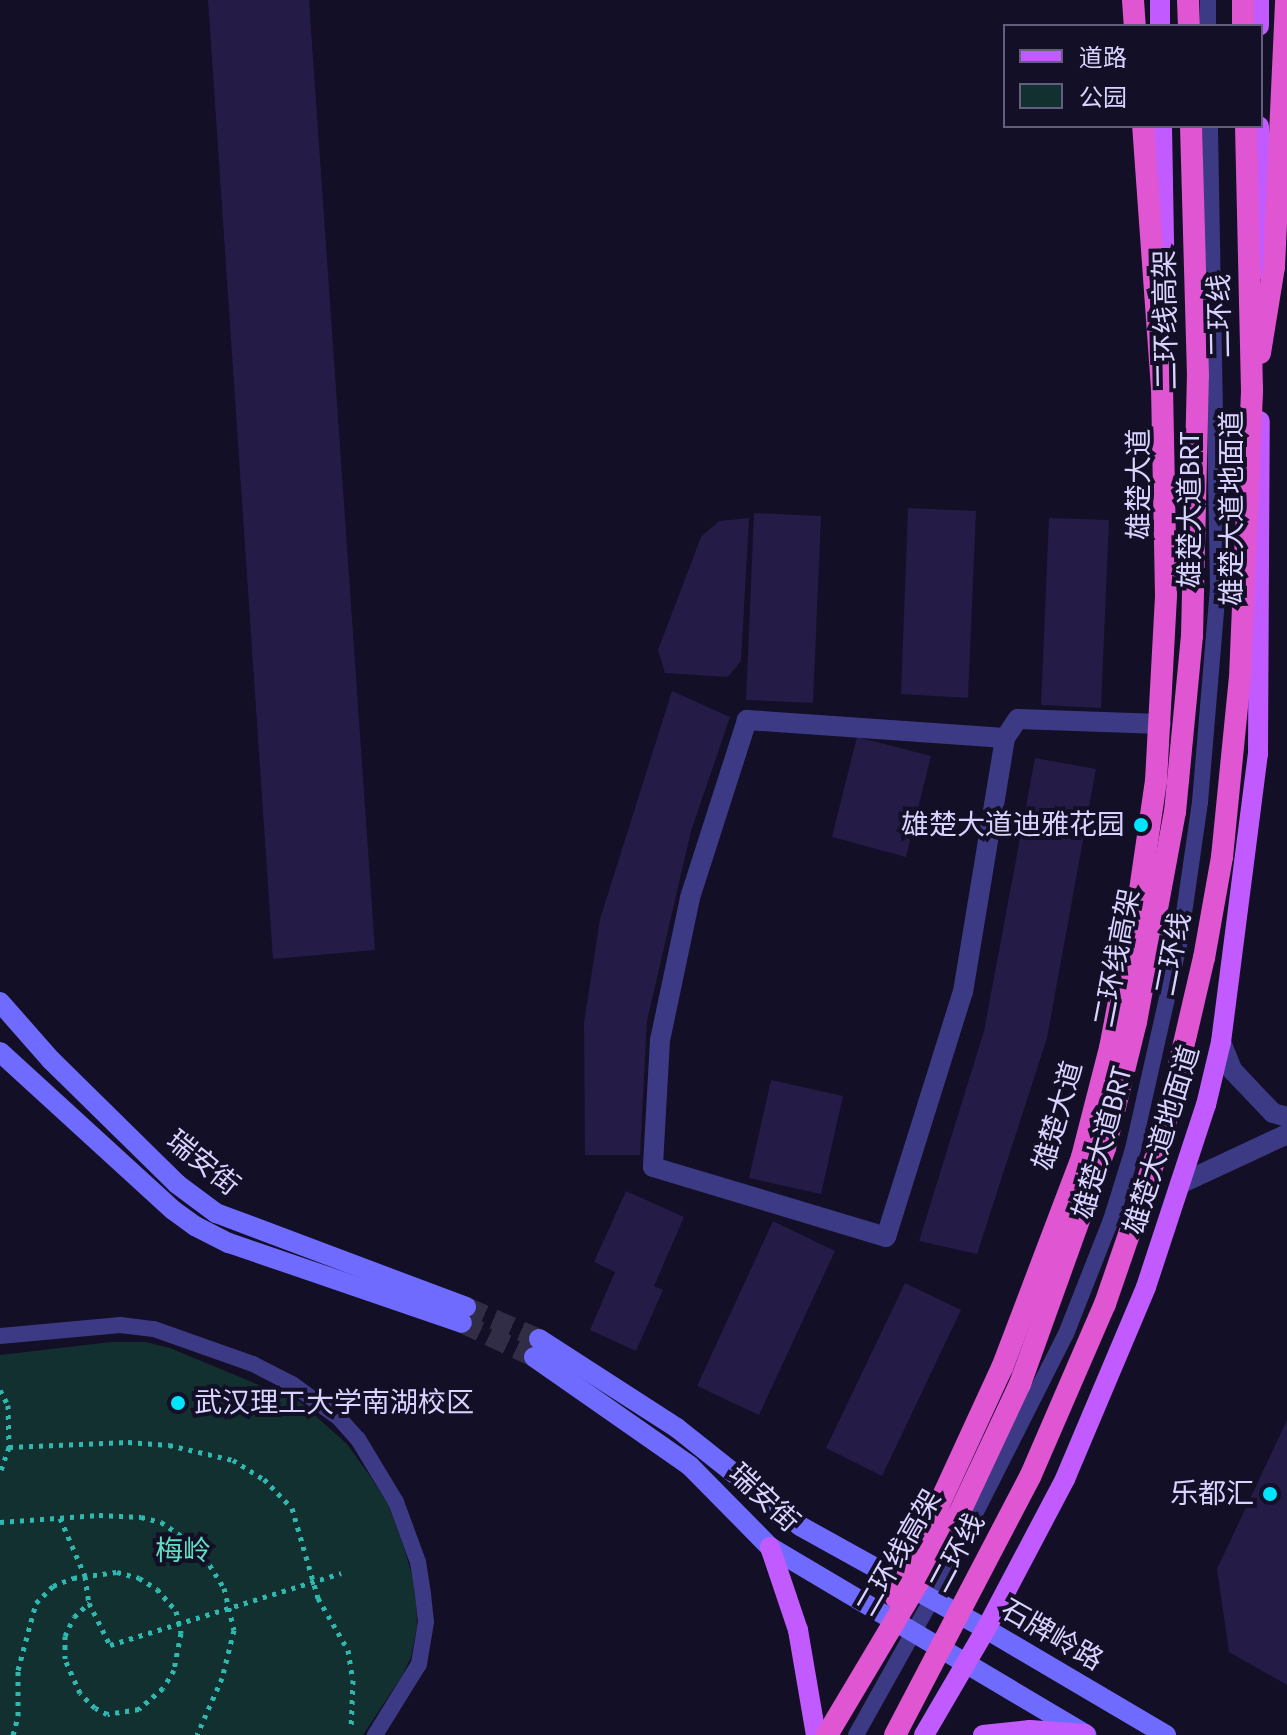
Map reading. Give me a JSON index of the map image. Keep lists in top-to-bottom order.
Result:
{
  "streets": {
    "highway": ["二环线", "二环线高架"],
    "main road": [
      "雄楚大道",
      "雄楚大道地面道",
      "瑞安街",
      "石牌岭路"
    ],
    "lane": ["雄楚大道BRT"]
  },
  "crossings": [
    ["雄楚大道", "瑞安街"],
    ["雄楚大道", "石牌岭路"],
    ["雄楚大道地面道", "瑞安街"],
    ["雄楚大道地面道", "石牌岭路"],
    ["雄楚大道BRT", "瑞安街"],
    ["雄楚大道BRT", "石牌岭路"],
    ["瑞安街", "石牌岭路"]
  ],
  "parks": ["梅岭"],
  "places": ["雄楚大道迪雅花园", "武汉理工大学南湖校区", "乐都汇"],
  "legend": ["道路", "公园"]
}
